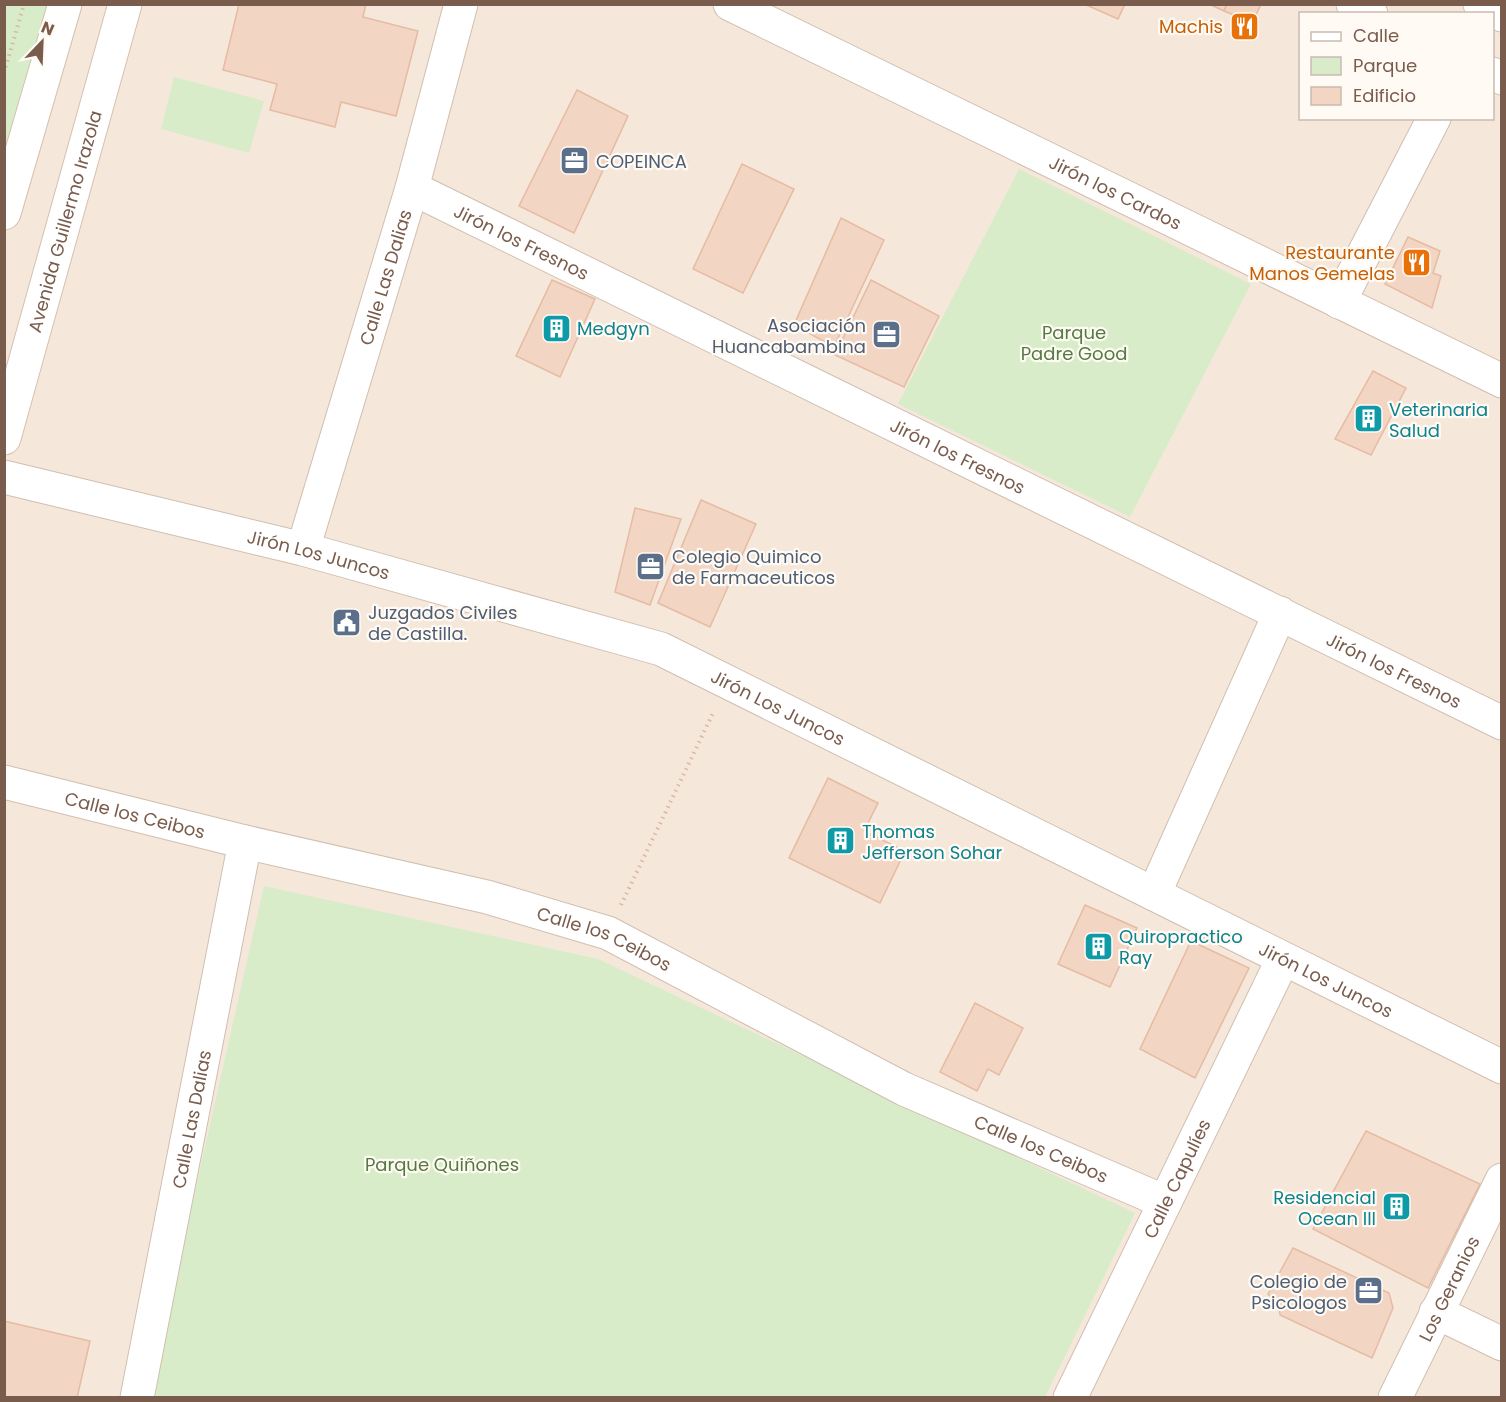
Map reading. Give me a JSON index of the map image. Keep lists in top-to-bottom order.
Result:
{
  "streets": {
    "street": [
      "Jirón los Cardos",
      "Avenida Guillermo Irazola",
      "Jirón los Fresnos",
      "Calle Las Dalias",
      "Jirón Los Juncos",
      "Calle los Ceibos",
      "Calle Capulíes",
      "Los Geranios"
    ]
  },
  "crossings": [
    ["Jirón los Fresnos", "Calle Las Dalias"],
    ["Calle Las Dalias", "Jirón Los Juncos"],
    ["Calle Las Dalias", "Calle los Ceibos"],
    ["Jirón Los Juncos", "Calle Capulíes"],
    ["Calle los Ceibos", "Calle Capulíes"]
  ],
  "parks": ["Parque Padre Good", "Parque Quiñones"],
  "places": {
    "restaurant": ["Machis", "Restaurante Manos Gemelas"],
    "office": [
      "COPEINCA",
      "Asociación Huancabambina",
      "Colegio Quimico de Farmaceuticos",
      "Colegio de Psicologos"
    ],
    "building": [
      "Medgyn",
      "Veterinaria Salud",
      "Thomas Jefferson Sohar",
      "Quiropractico Ray",
      "Residencial Ocean III"
    ],
    "public building": ["Juzgados Civiles de Castilla."]
  },
  "legend": ["Calle", "Parque", "Edificio"],
  "north": "top right"
}
